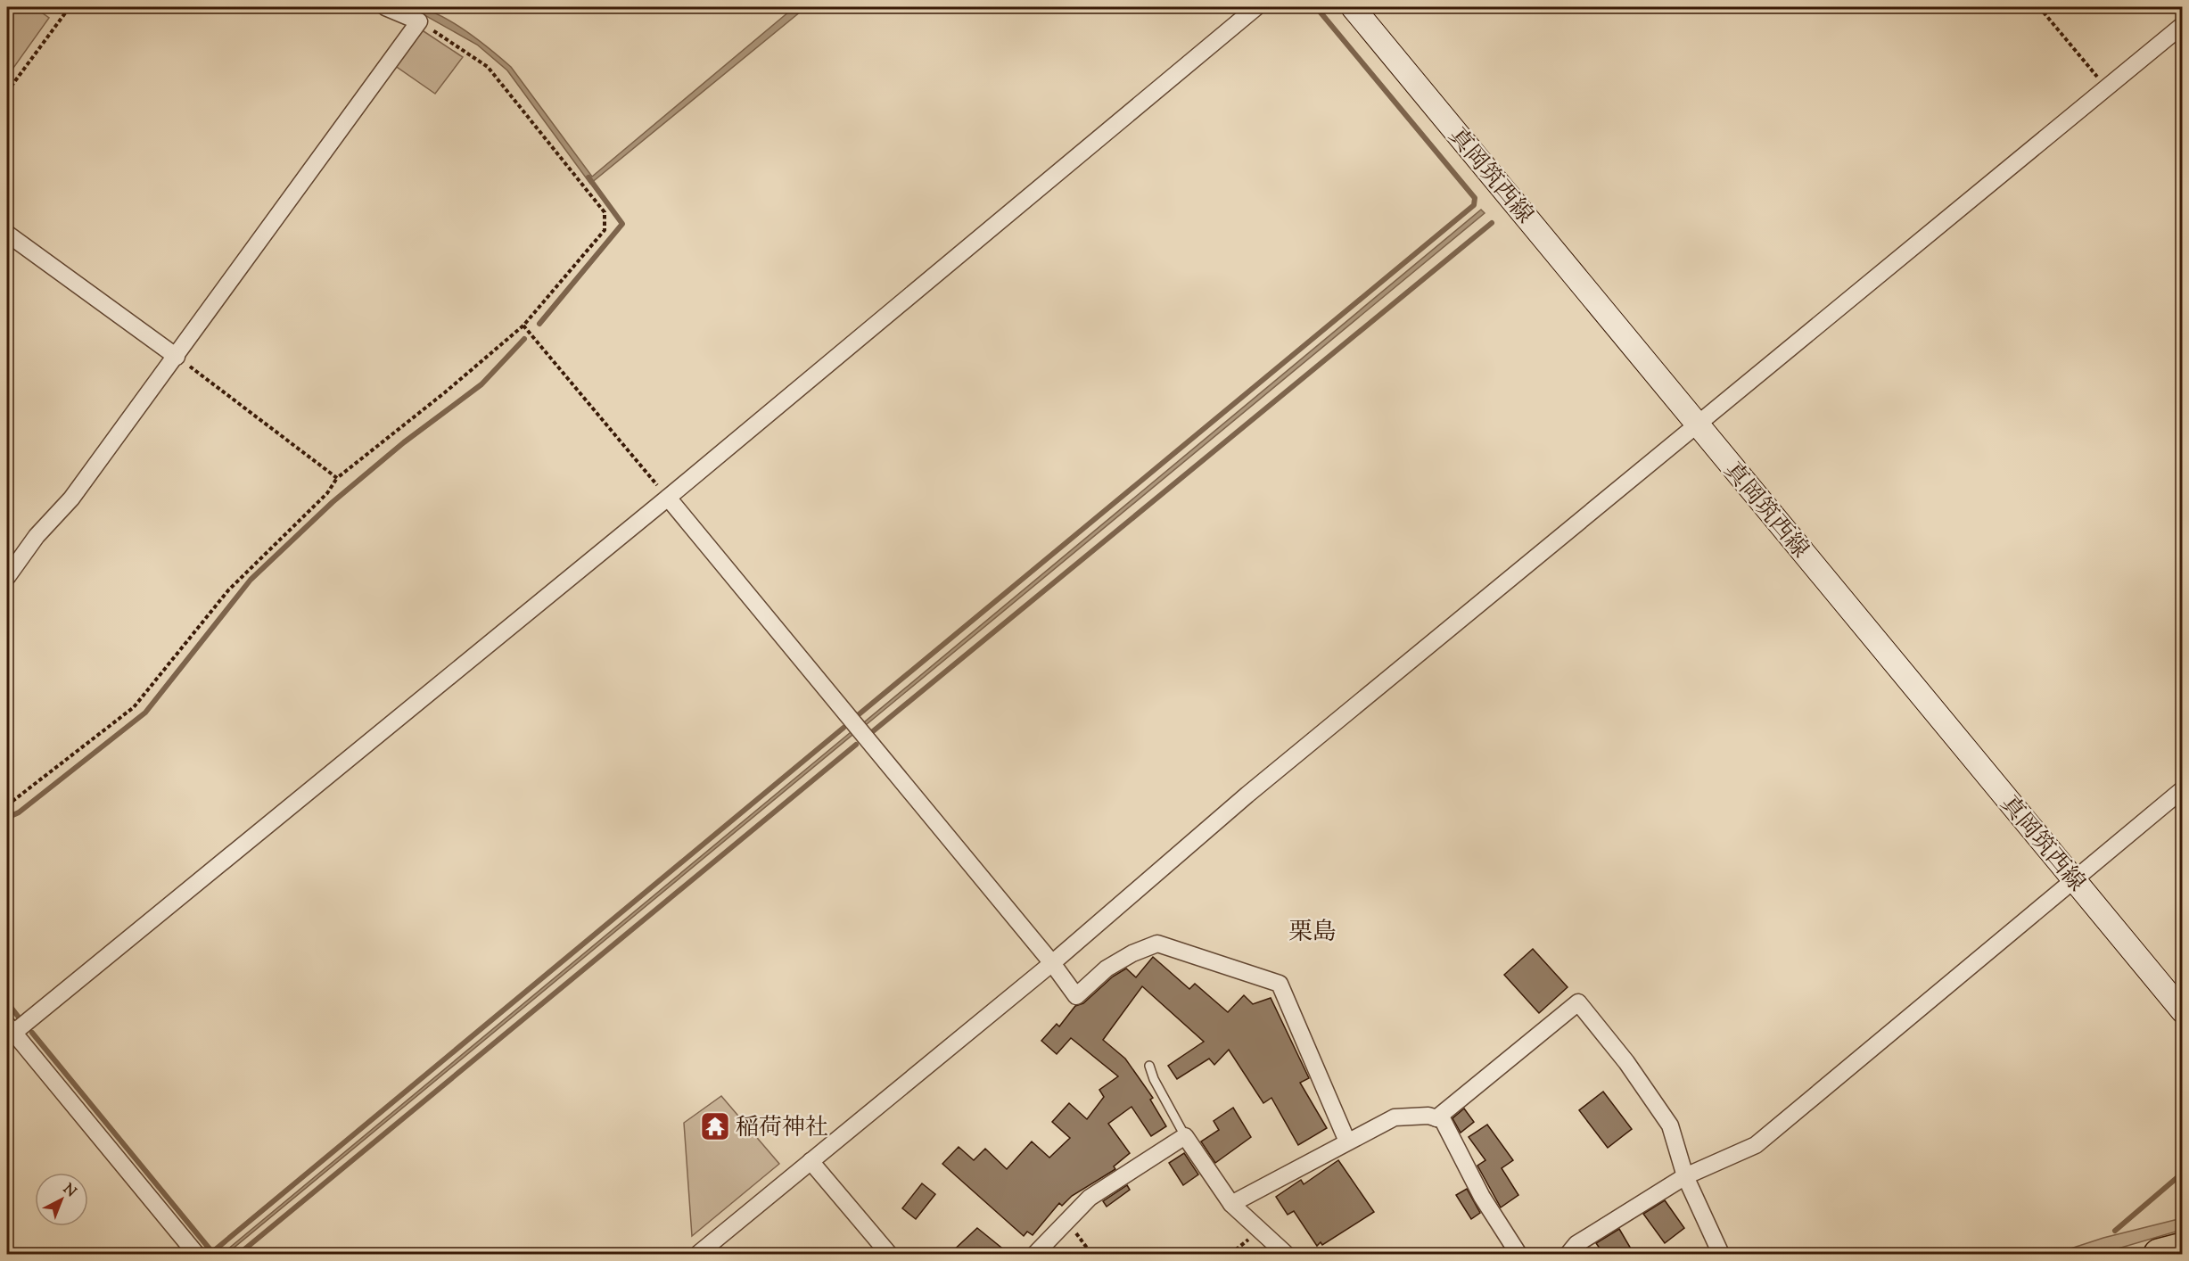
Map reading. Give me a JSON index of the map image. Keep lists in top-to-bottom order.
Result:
{
  "streets": {
    "main road": ["真岡筑西線"]
  },
  "districts": ["栗島"],
  "places": {
    "temple": ["稲荷神社"]
  },
  "north": "top right"
}
